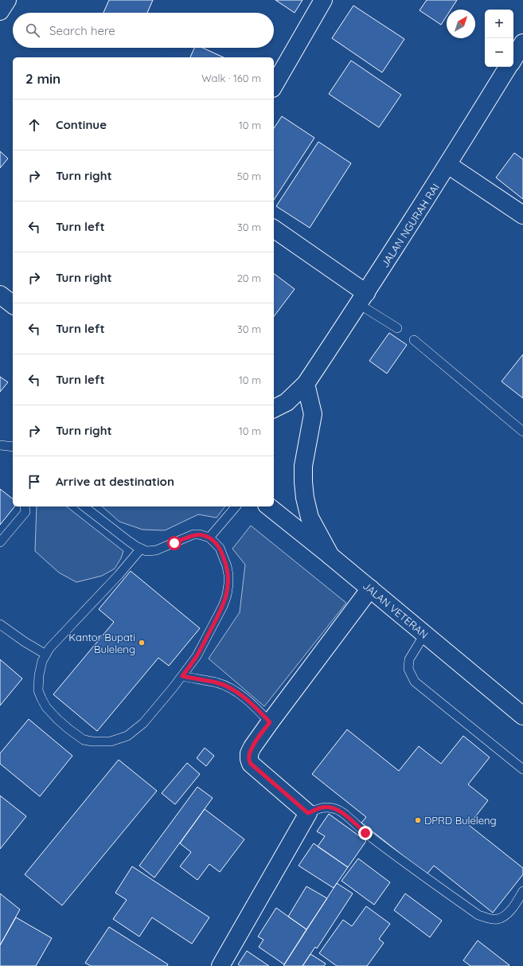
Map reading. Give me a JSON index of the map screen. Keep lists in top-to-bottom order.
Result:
{
  "streets": {
    "main road": ["JALAN NGURAH RAI", "JALAN VETERAN"]
  },
  "places": ["Kantor Bupati Buleleng", "DPRD Buleleng"],
  "north": "top right",
  "page": {
    "map_buttons": ["+", "−"],
    "search": "Search here",
    "heading": ["2 min", "Walk · 160 m"],
    "list": [
      ["Continue", "10 m"],
      ["Turn right", "50 m"],
      ["Turn left", "30 m"],
      ["Turn right", "20 m"],
      ["Turn left", "30 m"],
      ["Turn left", "10 m"],
      ["Turn right", "10 m"],
      "Arrive at destination"
    ]
  }
}
